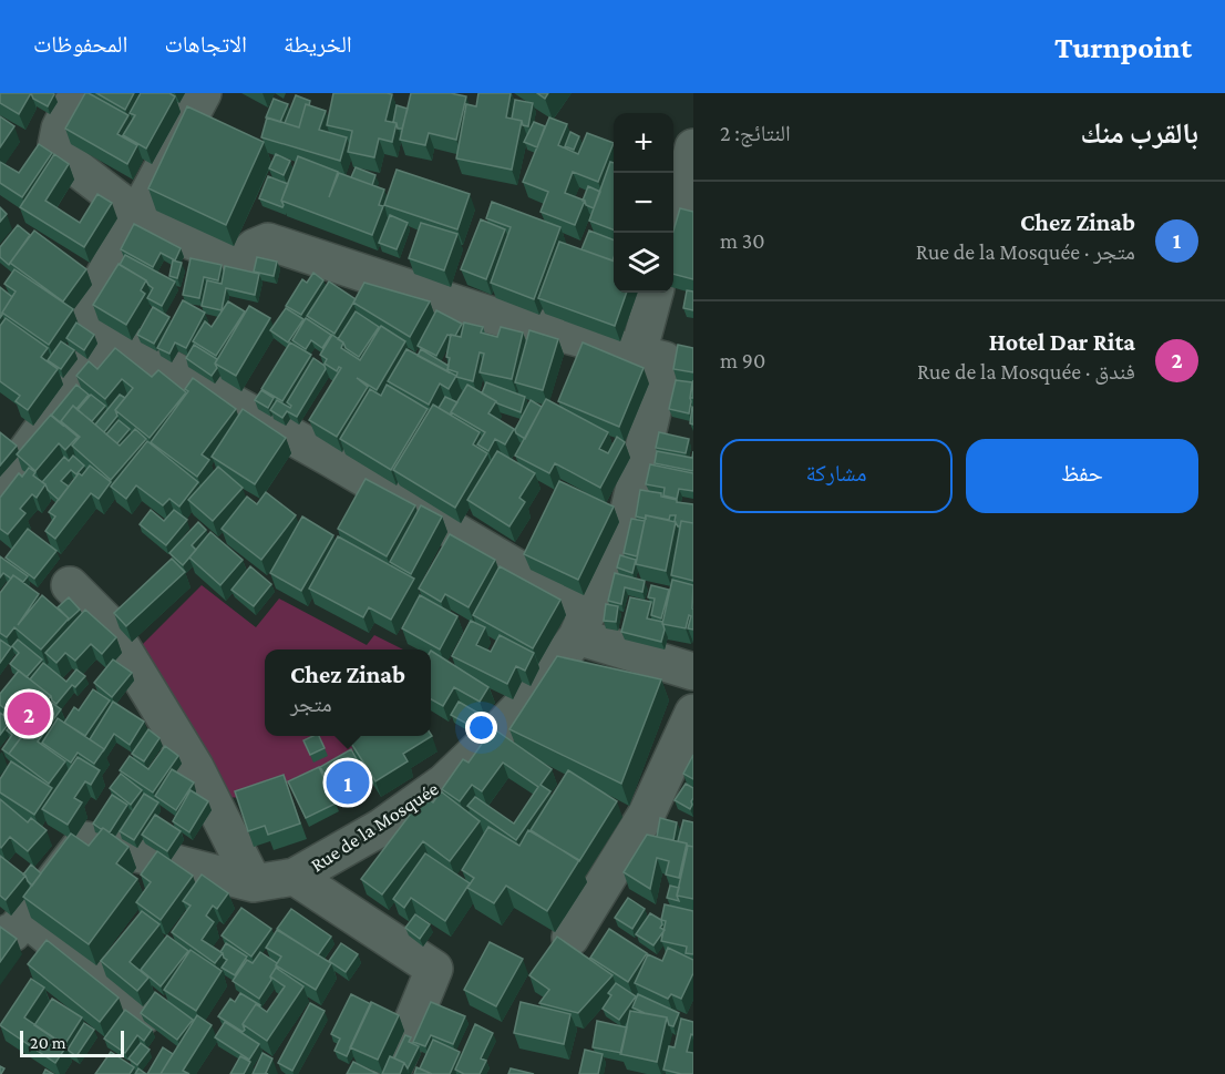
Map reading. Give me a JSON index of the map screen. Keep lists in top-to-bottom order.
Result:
{
  "streets": {
    "street": ["Rue de la Mosquée"]
  },
  "scale_bar": "20 m",
  "page": {
    "header": "Turnpoint",
    "nav": ["الخريطة", "الاتجاهات", "المحفوظات"],
    "heading": ["بالقرب منك", "النتائج: 2"],
    "map_buttons": ["+", "−"],
    "list": [
      {
        "mark": "1",
        "name": "Chez Zinab",
        "note": "متجر · Rue de la Mosquée",
        "value": "30 m"
      },
      {
        "mark": "2",
        "name": "Hotel Dar Rita",
        "note": "فندق · Rue de la Mosquée",
        "value": "90 m"
      }
    ],
    "buttons": ["حفظ", "مشاركة"],
    "popup": ["Chez Zinab", "متجر"],
    "pins": ["2", "1"],
    "scale": "20 m"
  }
}
